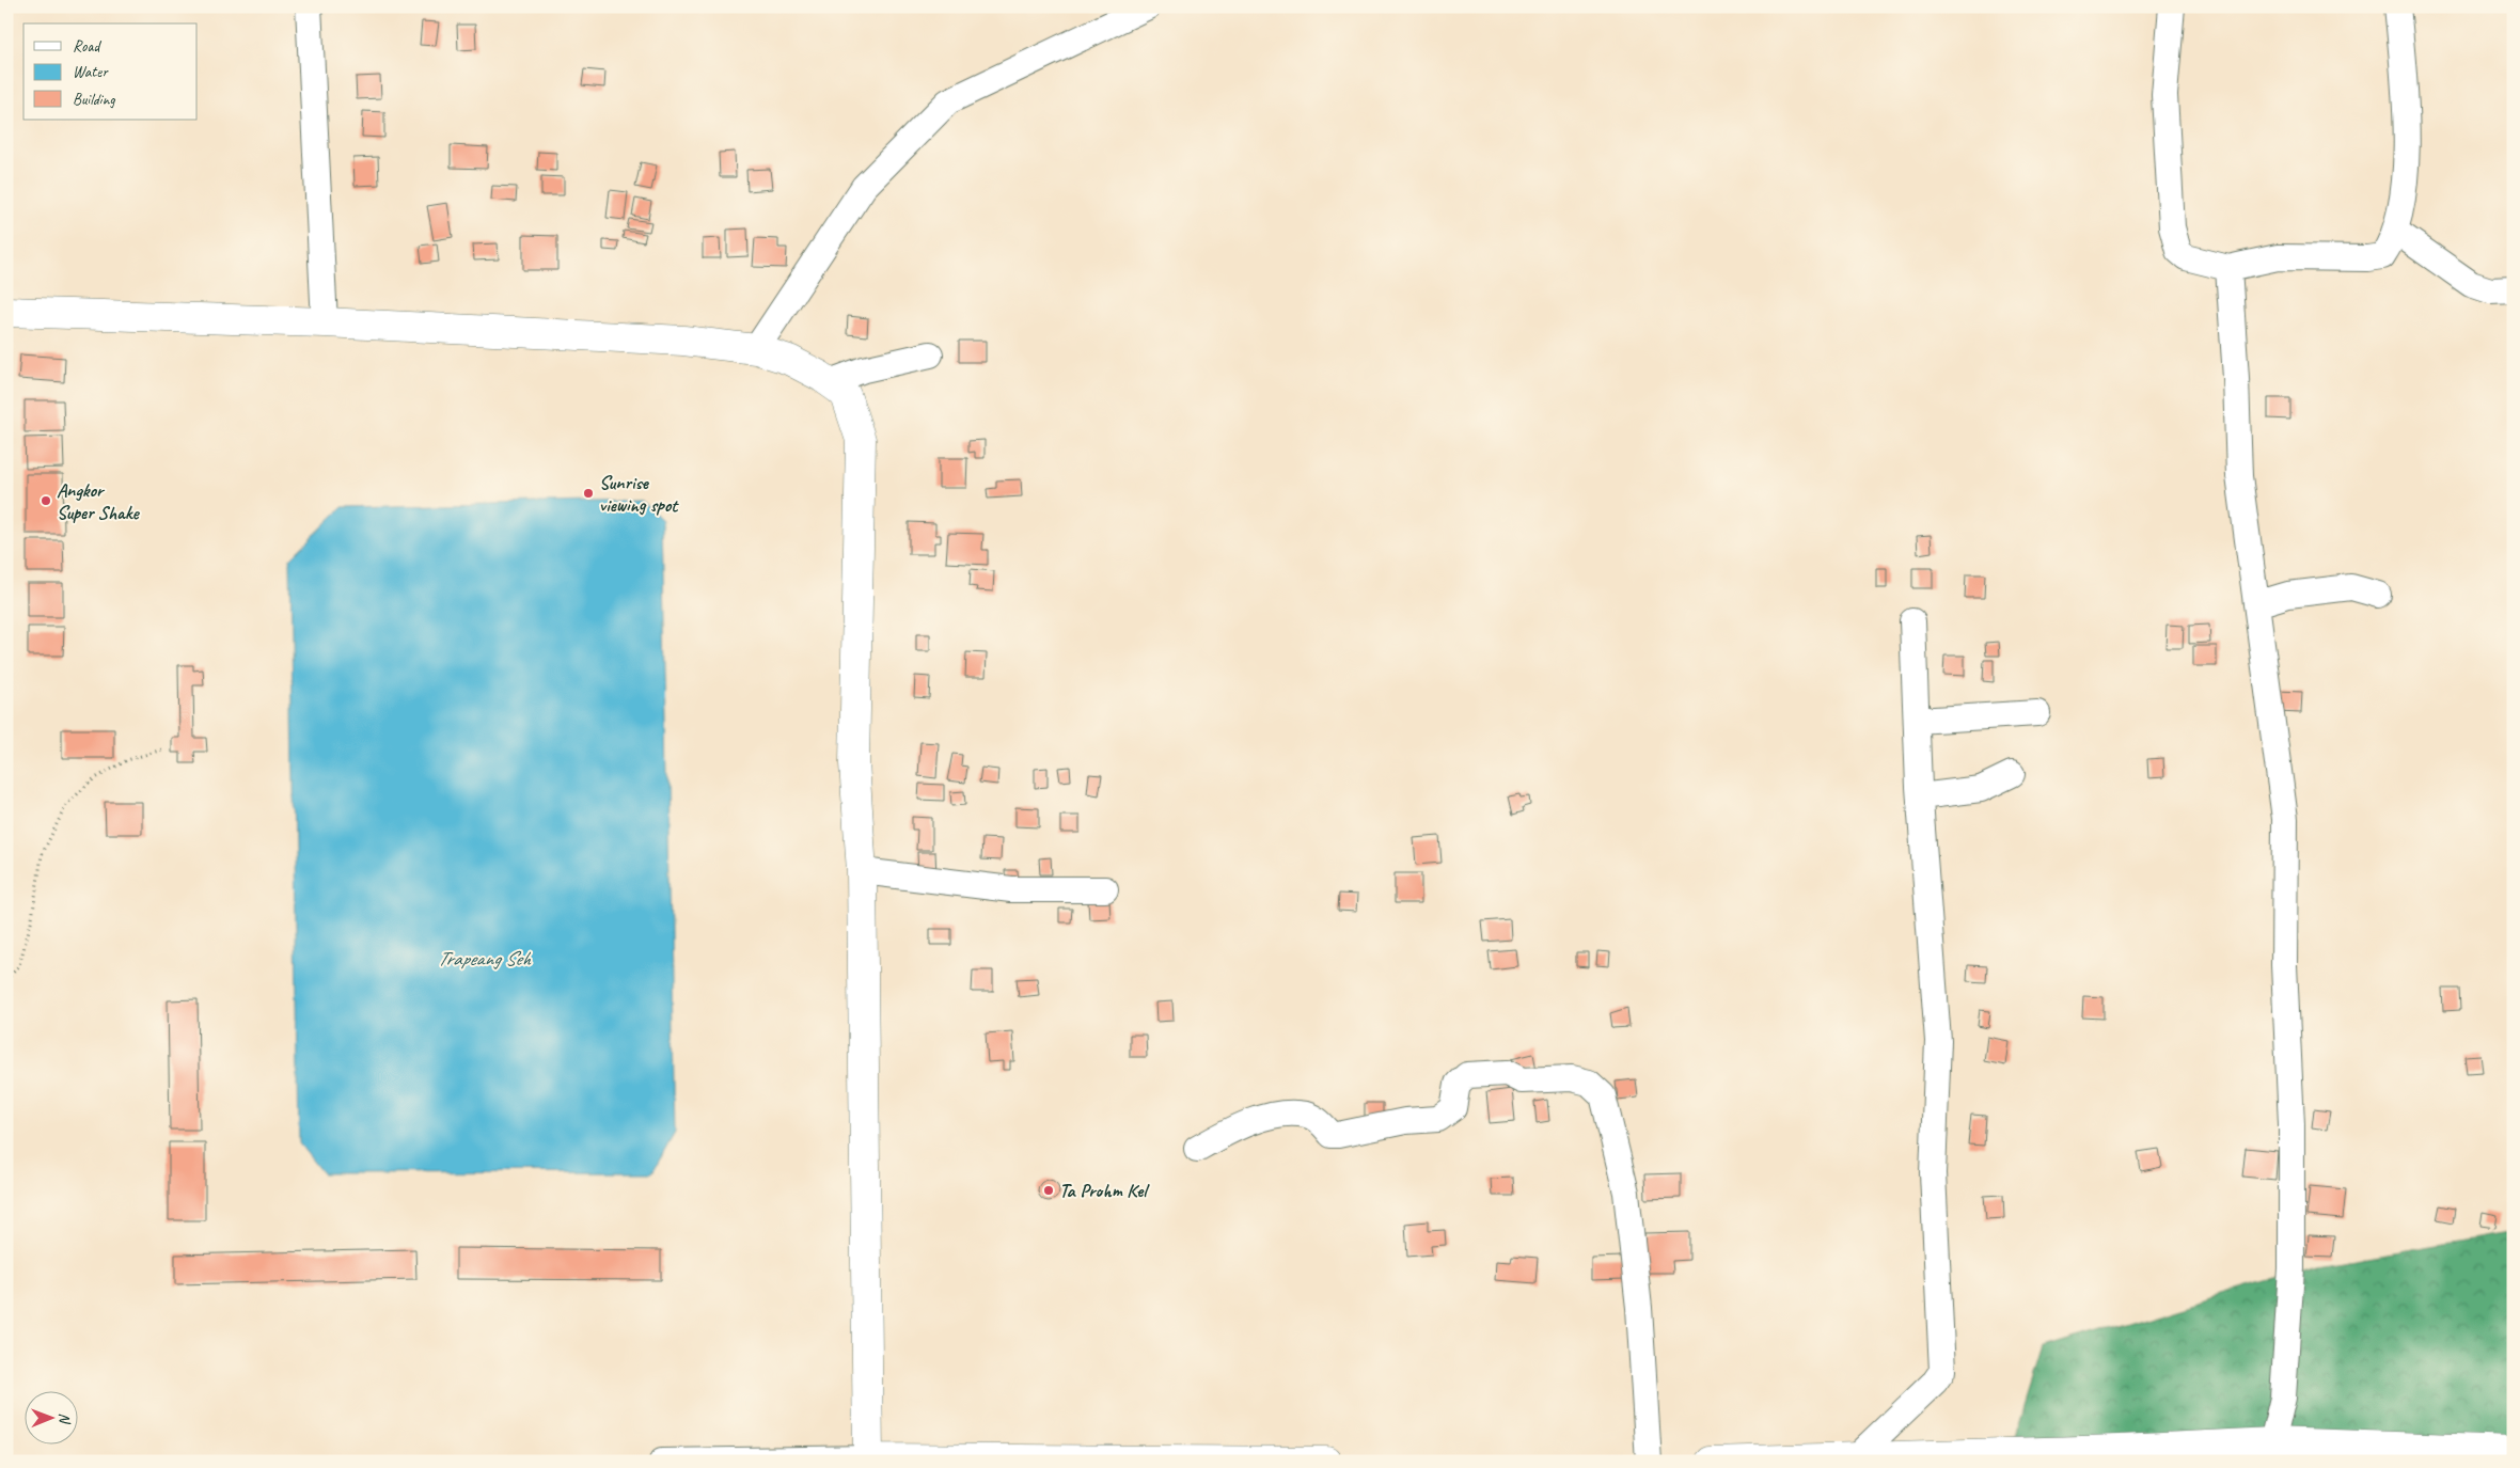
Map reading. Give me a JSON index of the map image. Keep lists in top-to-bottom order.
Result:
{
  "water": ["Trapeang Seh"],
  "places": ["Sunrise viewing spot", "Angkor Super Shake", "Ta Prohm Kel"],
  "legend": ["Road", "Water", "Building"],
  "north": "right"
}
